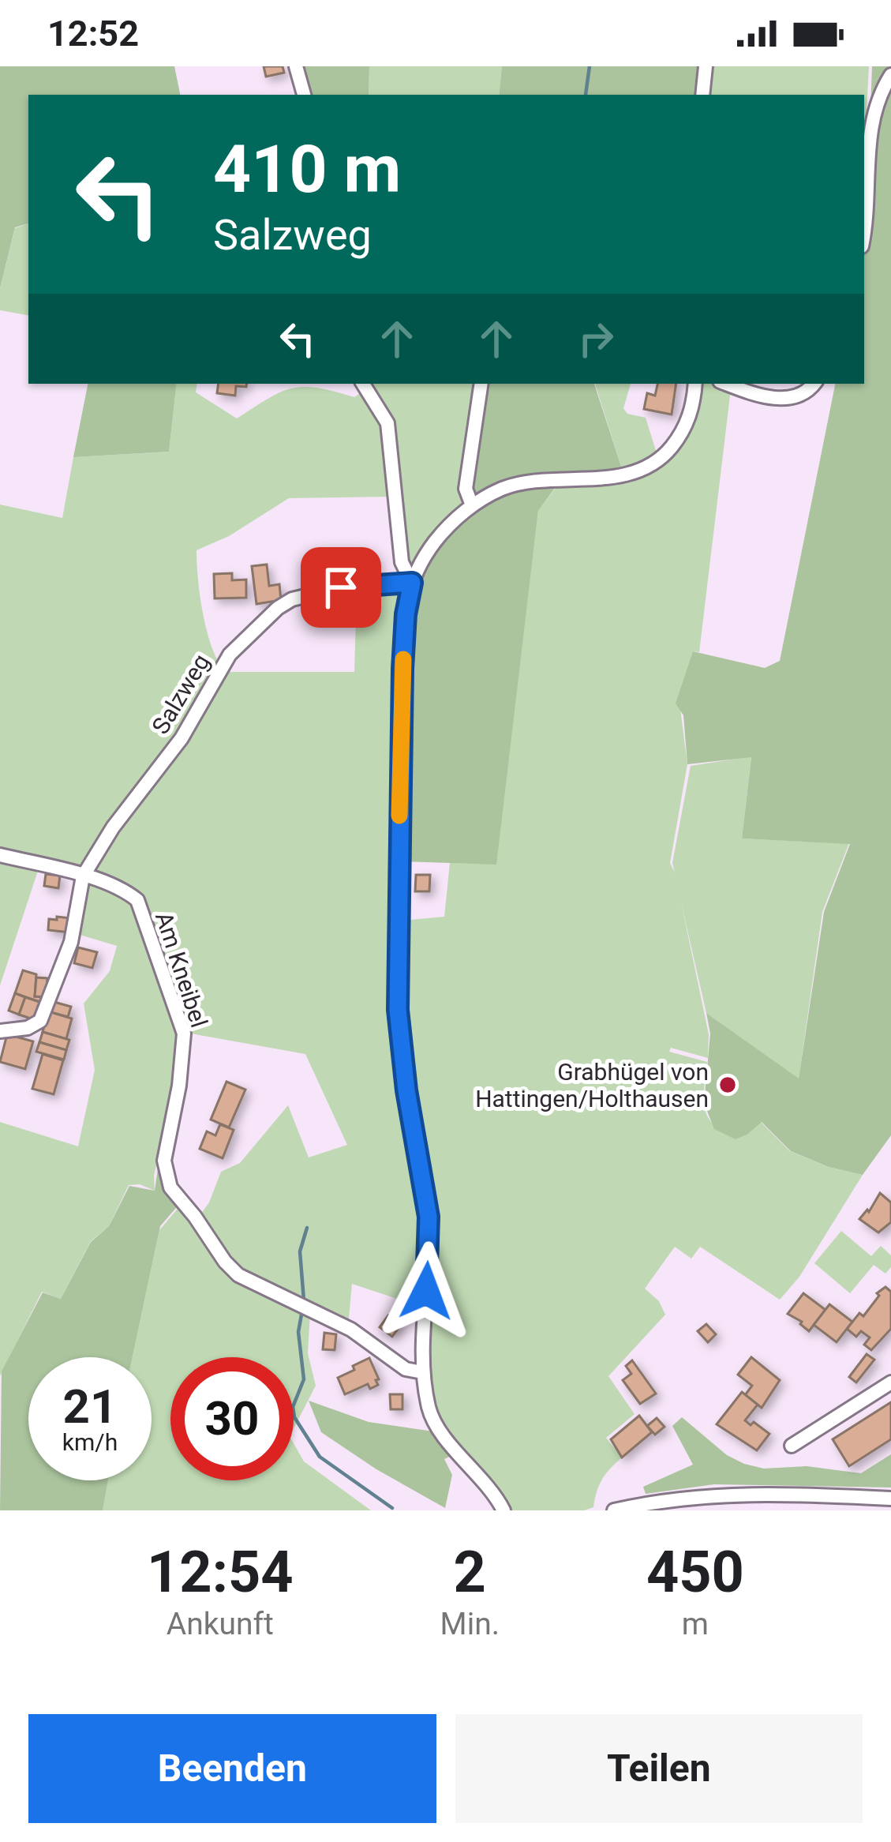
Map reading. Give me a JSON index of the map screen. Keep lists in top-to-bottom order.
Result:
{
  "streets": {
    "street": ["Salzweg", "Am Kneibel"]
  },
  "crossings": [
    ["Salzweg", "Am Kneibel"]
  ],
  "places": ["Grabhügel von Hattingen/Holthausen"],
  "page": {
    "status": "12:52",
    "turn": ["410 m", "Salzweg"],
    "speed": "21 km/h",
    "limit": "30",
    "eta": [
      "12:54",
      "Ankunft",
      "2",
      "Min.",
      "450",
      "m"
    ],
    "buttons": ["Beenden", "Teilen"]
  }
}
